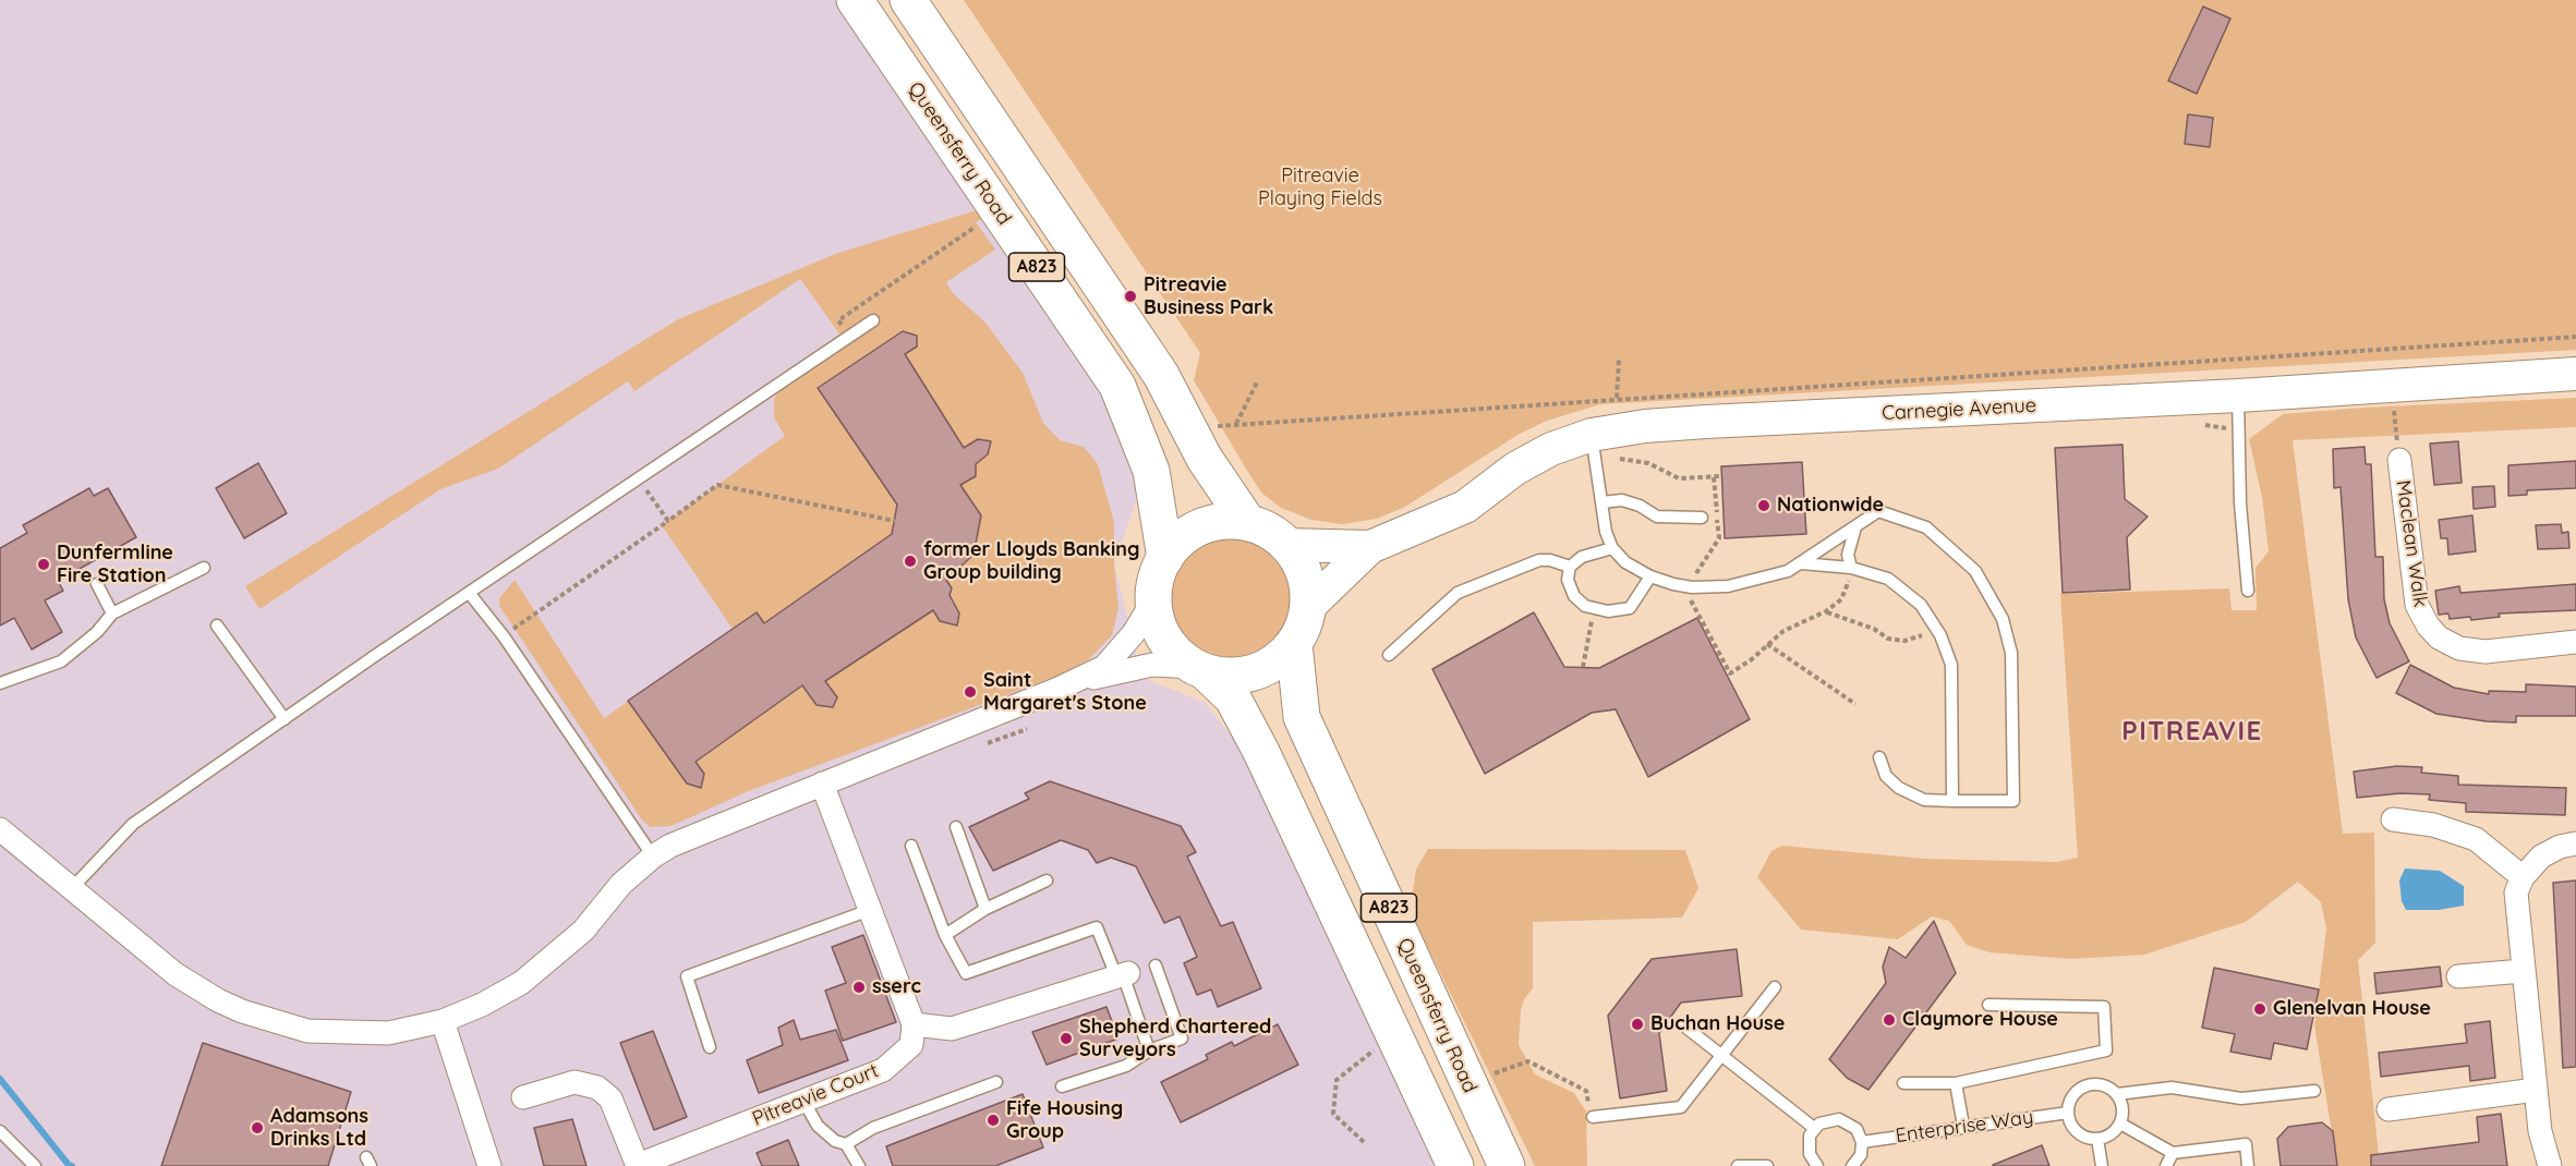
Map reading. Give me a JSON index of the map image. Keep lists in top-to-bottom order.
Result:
{
  "streets": {
    "main road": ["Queensferry Road", "A823"],
    "street": ["Carnegie Avenue", "Maclean Walk", "Pitreavie Court"],
    "lane": ["Enterprise Way"]
  },
  "crossings": [
    ["Queensferry Road", "A823"]
  ],
  "districts": ["PITREAVIE"],
  "parks": ["Pitreavie Playing Fields"],
  "places": [
    "Pitreavie Business Park",
    "Nationwide",
    "former Lloyds Banking Group building",
    "Dunfermline Fire Station",
    "Saint Margaret's Stone",
    "sserc",
    "Glenelvan House",
    "Claymore House",
    "Buchan House",
    "Shepherd Chartered Surveyors",
    "Fife Housing Group",
    "Adamsons Drinks Ltd"
  ]
}
